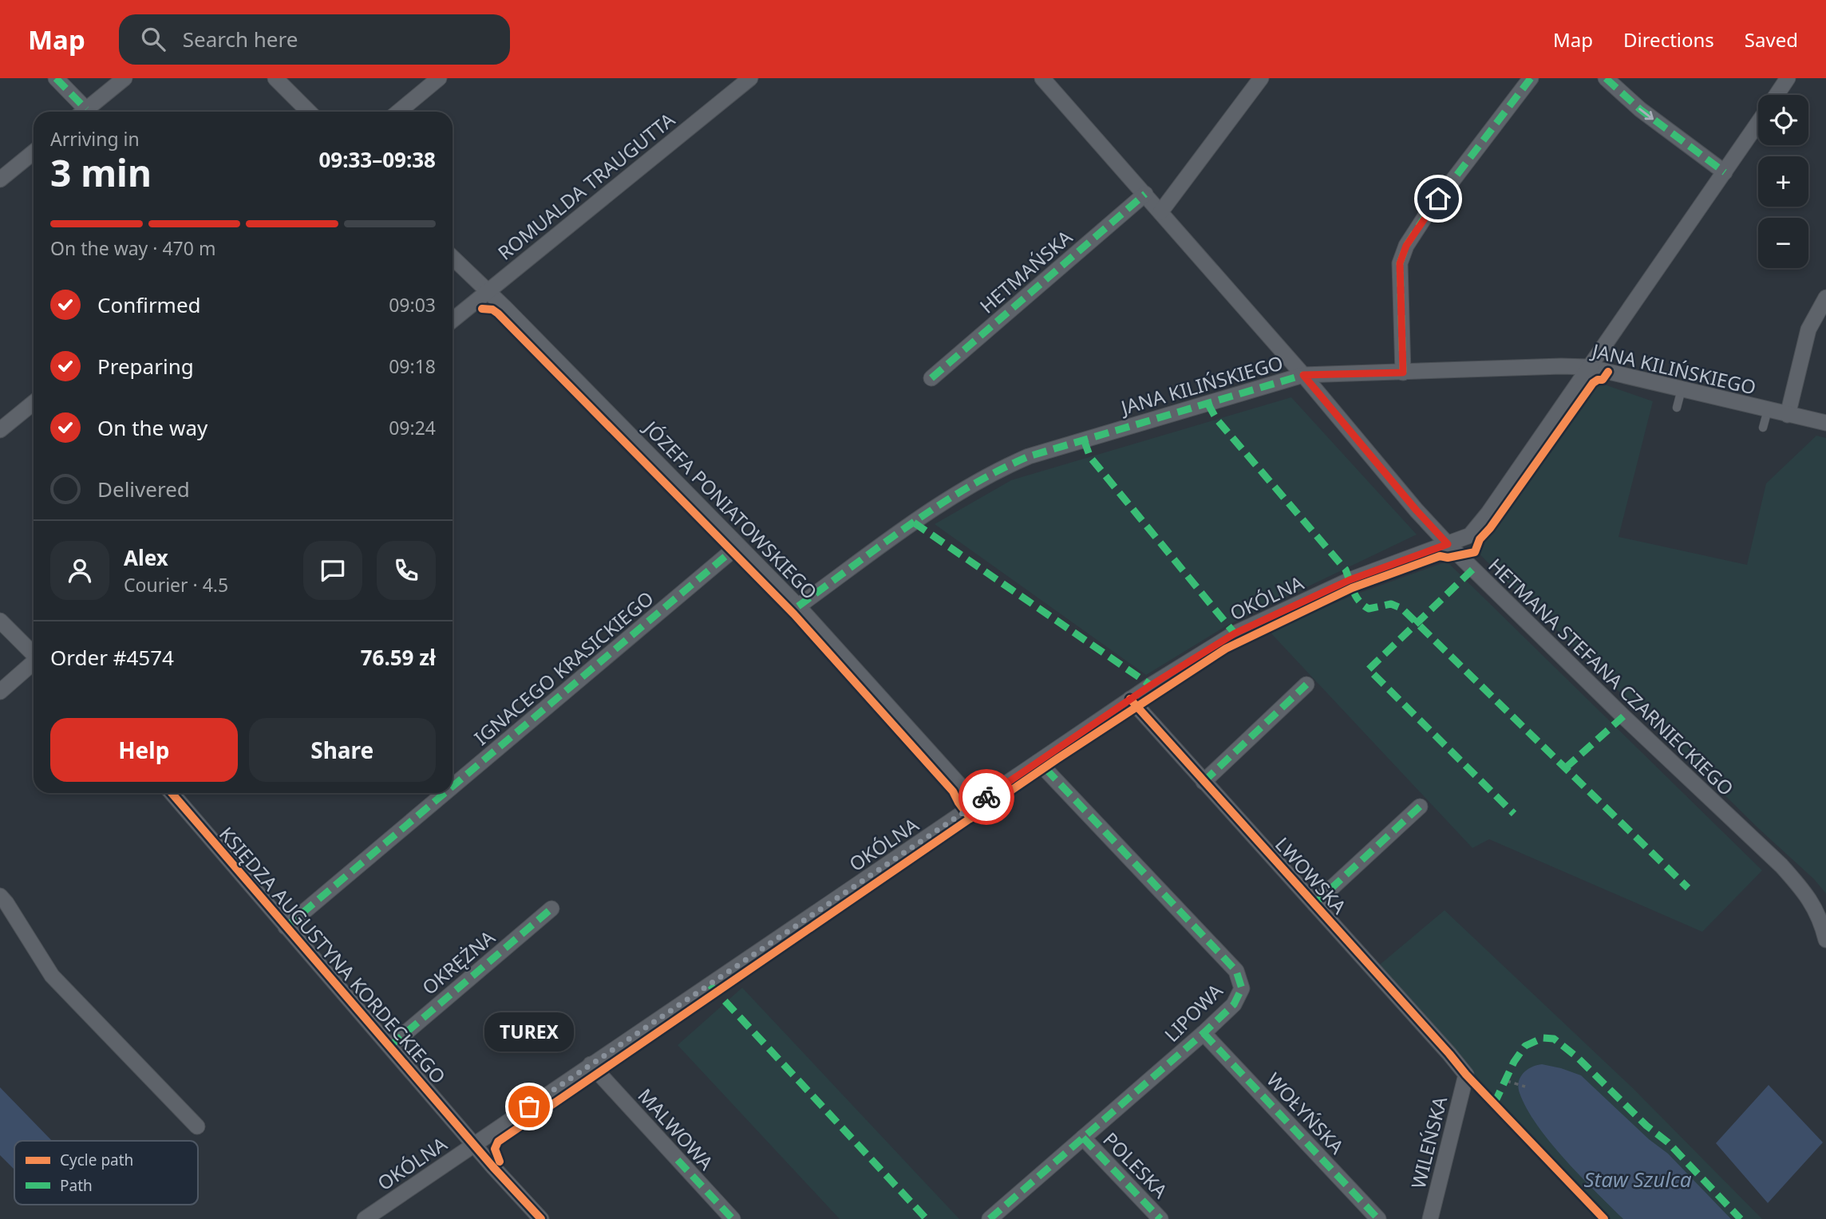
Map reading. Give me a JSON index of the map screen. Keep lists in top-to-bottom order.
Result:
{
  "streets": {
    "street": [
      "ROMUALDA TRAUGUTTA",
      "HETMAŃSKA",
      "JANA KILIŃSKIEGO",
      "JÓZEFA PONIATOWSKIEGO",
      "OKÓLNA",
      "IGNACEGO KRASICKIEGO",
      "HETMANA STEFANA CZARNIECKIEGO",
      "LWOWSKA",
      "KSIĘDZA AUGUSTYNA KORDECKIEGO",
      "OKRĘŻNA",
      "LIPOWA",
      "WOŁYŃSKA",
      "MALWOWA",
      "WILEŃSKA",
      "POLESKA"
    ]
  },
  "crossings": [
    ["ROMUALDA TRAUGUTTA", "JÓZEFA PONIATOWSKIEGO"],
    ["HETMAŃSKA", "HETMANA STEFANA CZARNIECKIEGO"],
    ["JANA KILIŃSKIEGO", "JÓZEFA PONIATOWSKIEGO"],
    ["JANA KILIŃSKIEGO", "OKÓLNA"],
    ["JANA KILIŃSKIEGO", "HETMANA STEFANA CZARNIECKIEGO"],
    ["JÓZEFA PONIATOWSKIEGO", "OKÓLNA"],
    ["JÓZEFA PONIATOWSKIEGO", "IGNACEGO KRASICKIEGO"],
    ["OKÓLNA", "HETMANA STEFANA CZARNIECKIEGO"],
    ["OKÓLNA", "LWOWSKA"],
    ["OKÓLNA", "KSIĘDZA AUGUSTYNA KORDECKIEGO"],
    ["OKÓLNA", "LIPOWA"],
    ["OKÓLNA", "MALWOWA"],
    ["IGNACEGO KRASICKIEGO", "KSIĘDZA AUGUSTYNA KORDECKIEGO"],
    ["LWOWSKA", "WILEŃSKA"],
    ["KSIĘDZA AUGUSTYNA KORDECKIEGO", "OKRĘŻNA"],
    ["LIPOWA", "WOŁYŃSKA"],
    ["LIPOWA", "POLESKA"]
  ],
  "water": ["Staw Szulca"],
  "places": ["TUREX"],
  "legend": ["Cycle path", "Path"],
  "page": {
    "header": "Map",
    "search": "Search here",
    "nav": ["Map", "Directions", "Saved"],
    "map_buttons": ["+", "−"],
    "heading": ["3 min", "Arriving in", "09:33–09:38"],
    "panel": [
      "Alex",
      "Courier · 4.5",
      "Order #4574",
      "76.59 zł"
    ],
    "bar": "On the way · 470 m",
    "list": [
      ["Confirmed", "09:03"],
      ["Preparing", "09:18"],
      ["On the way", "09:24"],
      "Delivered"
    ],
    "buttons": ["Help", "Share"],
    "bubble": "TUREX"
  }
}
